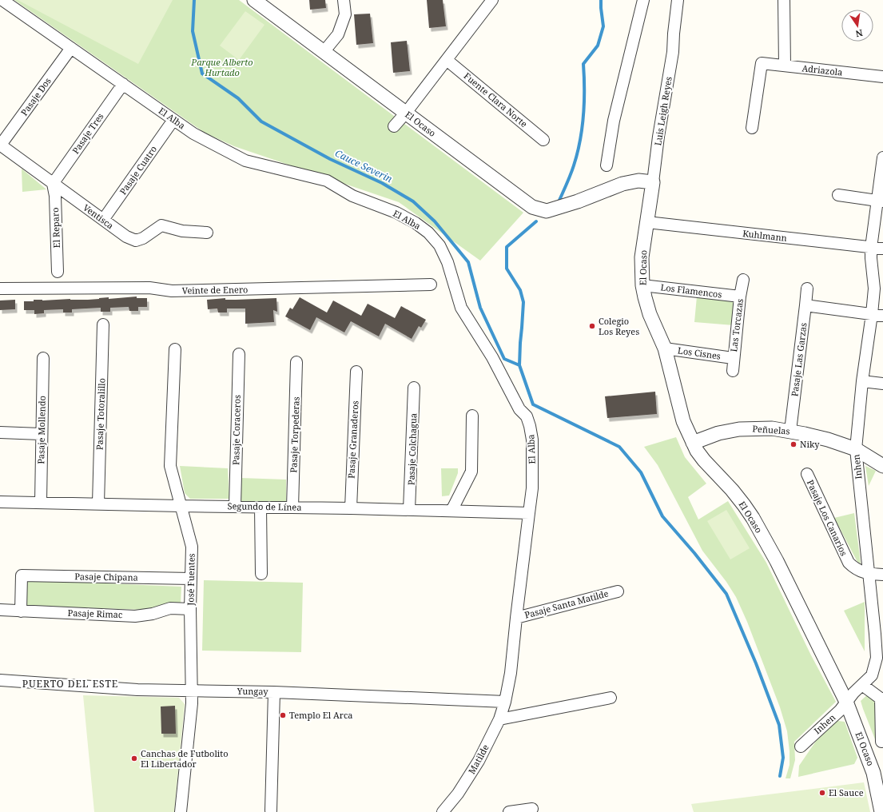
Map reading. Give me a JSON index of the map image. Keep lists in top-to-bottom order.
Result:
{
  "streets": {
    "street": [
      "Adriazola",
      "Pasaje Dos",
      "Fuente Clara Norte",
      "Luis Leigh Reyes",
      "El Alba",
      "El Ocaso",
      "Pasaje Tres",
      "Pasaje Cuatro",
      "Ventisca",
      "El Reparo",
      "Kuhlmann",
      "Veinte de Enero",
      "Los Flamencos",
      "Las Torcazas",
      "Los Cisnes",
      "Pasaje Las Garzas",
      "Pasaje Totoralillo",
      "Pasaje Mollendo",
      "Pasaje Coraceros",
      "Peñuelas",
      "Pasaje Torpederas",
      "Pasaje Granaderos",
      "Pasaje Colchagua",
      "Inhen",
      "Segundo de Línea",
      "Pasaje Los Canarios",
      "Pasaje Chipana",
      "José Fuentes",
      "Pasaje Santa Matilde",
      "Pasaje Rimac",
      "Yungay",
      "Matilde"
    ]
  },
  "crossings": [
    ["Pasaje Dos", "El Alba"],
    ["Pasaje Dos", "Ventisca"],
    ["Luis Leigh Reyes", "El Ocaso"],
    ["Luis Leigh Reyes", "Kuhlmann"],
    ["El Alba", "Pasaje Tres"],
    ["El Alba", "Pasaje Cuatro"],
    ["El Alba", "Segundo de Línea"],
    ["El Alba", "Pasaje Santa Matilde"],
    ["El Alba", "Yungay"],
    ["El Alba", "Matilde"],
    ["El Ocaso", "Kuhlmann"],
    ["El Ocaso", "Los Flamencos"],
    ["El Ocaso", "Los Cisnes"],
    ["El Ocaso", "Peñuelas"],
    ["El Ocaso", "Inhen"],
    ["Pasaje Tres", "Ventisca"],
    ["Pasaje Tres", "El Reparo"],
    ["Pasaje Cuatro", "Ventisca"],
    ["Ventisca", "El Reparo"],
    ["Kuhlmann", "Inhen"],
    ["Los Flamencos", "Las Torcazas"],
    ["Las Torcazas", "Los Cisnes"],
    ["Pasaje Las Garzas", "Peñuelas"],
    ["Pasaje Totoralillo", "Segundo de Línea"],
    ["Pasaje Mollendo", "Segundo de Línea"],
    ["Pasaje Coraceros", "Segundo de Línea"],
    ["Peñuelas", "Inhen"],
    ["Pasaje Torpederas", "Segundo de Línea"],
    ["Pasaje Granaderos", "Segundo de Línea"],
    ["Pasaje Colchagua", "Segundo de Línea"],
    ["Inhen", "Pasaje Los Canarios"],
    ["Segundo de Línea", "José Fuentes"],
    ["Pasaje Chipana", "José Fuentes"],
    ["Pasaje Chipana", "Pasaje Rimac"],
    ["José Fuentes", "Pasaje Rimac"],
    ["José Fuentes", "Yungay"],
    ["Yungay", "Matilde"]
  ],
  "districts": ["PUERTO DEL ESTE"],
  "water": ["Cauce Severin"],
  "parks": ["Parque Alberto Hurtado"],
  "places": [
    "Colegio Los Reyes",
    "Niky",
    "Templo El Arca",
    "Canchas de Futbolito El Libertador",
    "El Sauce"
  ],
  "north": "bottom"
}
